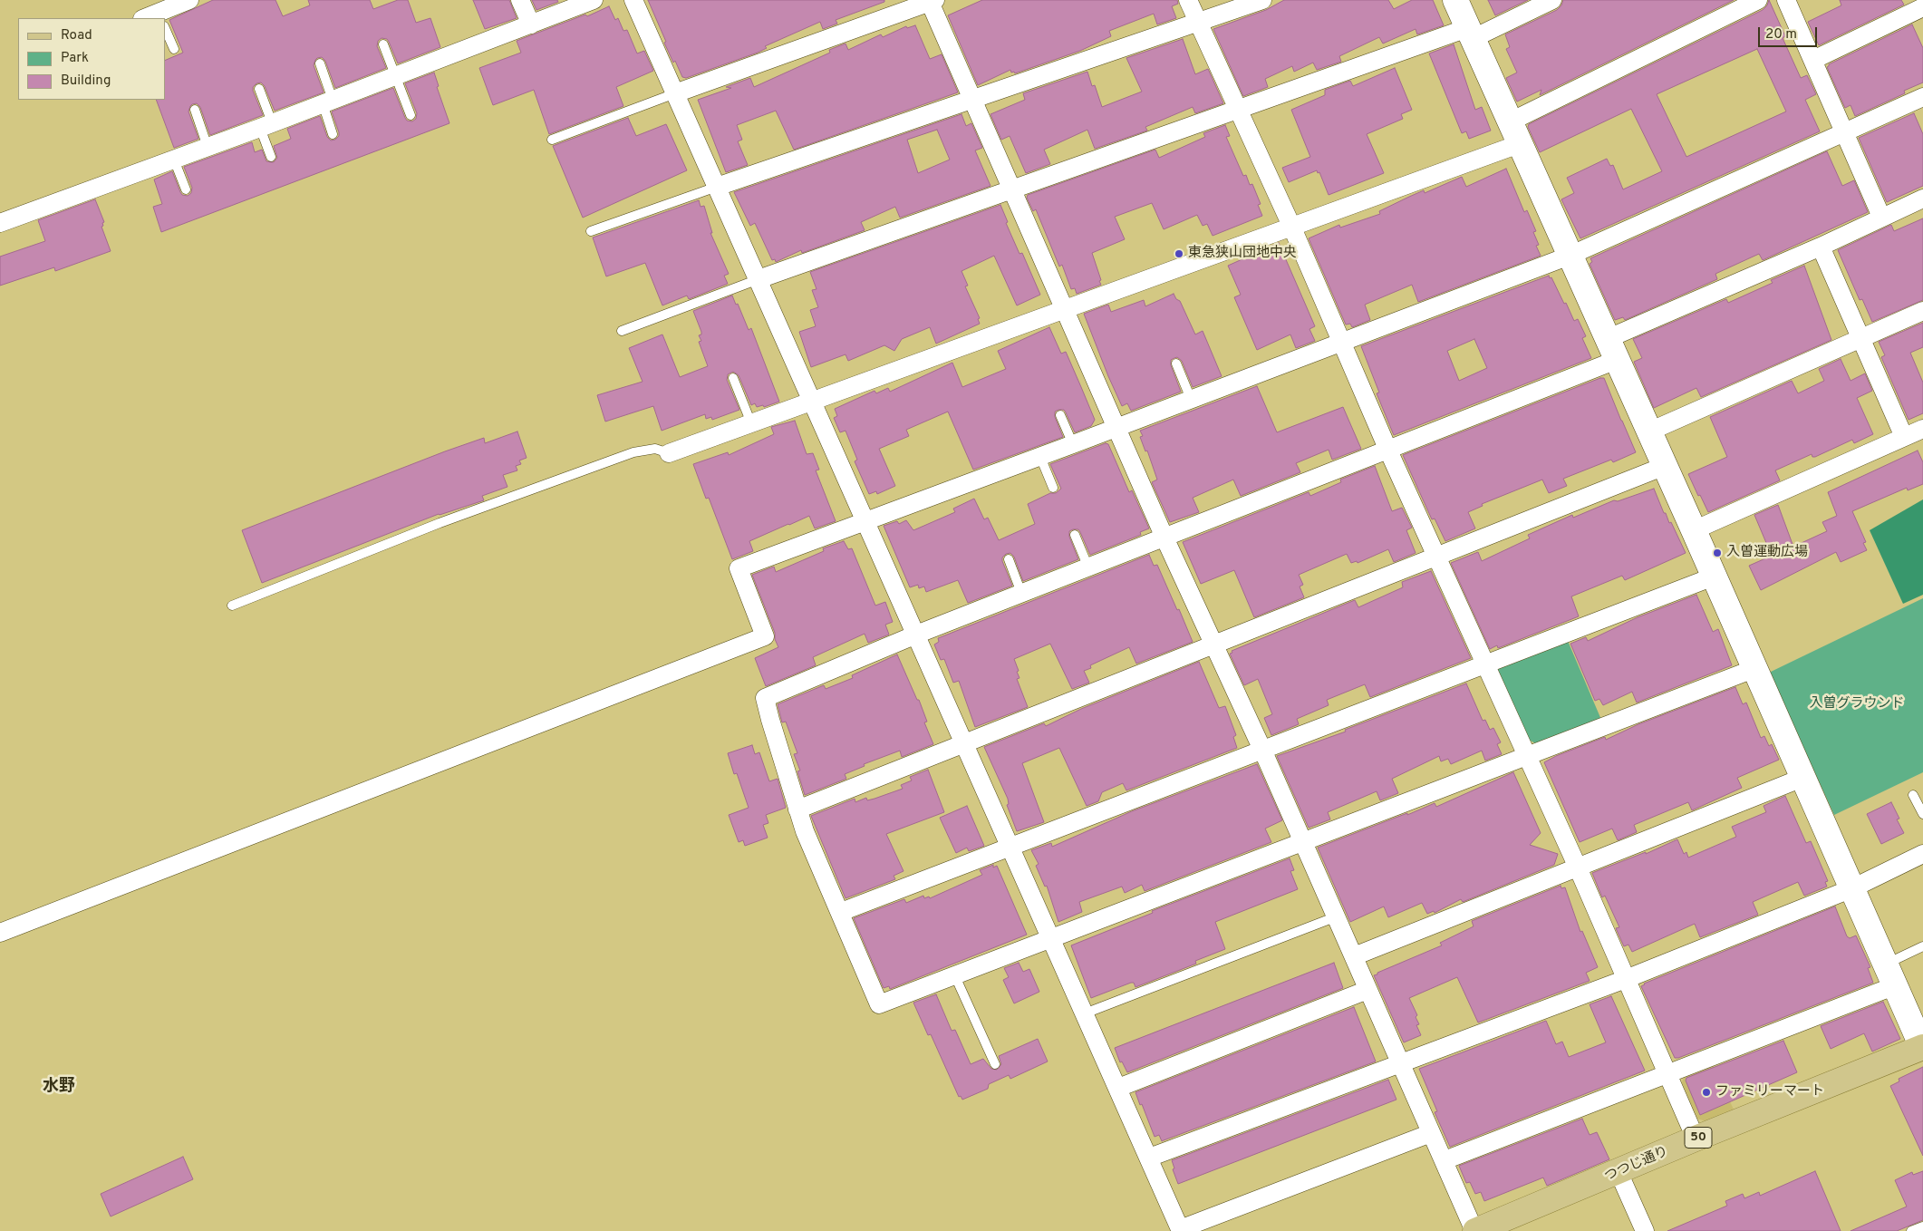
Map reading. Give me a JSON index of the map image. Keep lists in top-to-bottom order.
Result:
{
  "streets": {
    "main road": ["50", "つつじ通り"]
  },
  "districts": ["水野"],
  "parks": ["入曽グラウンド"],
  "places": ["東急狭山団地中央", "入曽運動広場", "ファミリーマート"],
  "legend": ["Road", "Park", "Building"],
  "scale_bar": "20 m"
}
